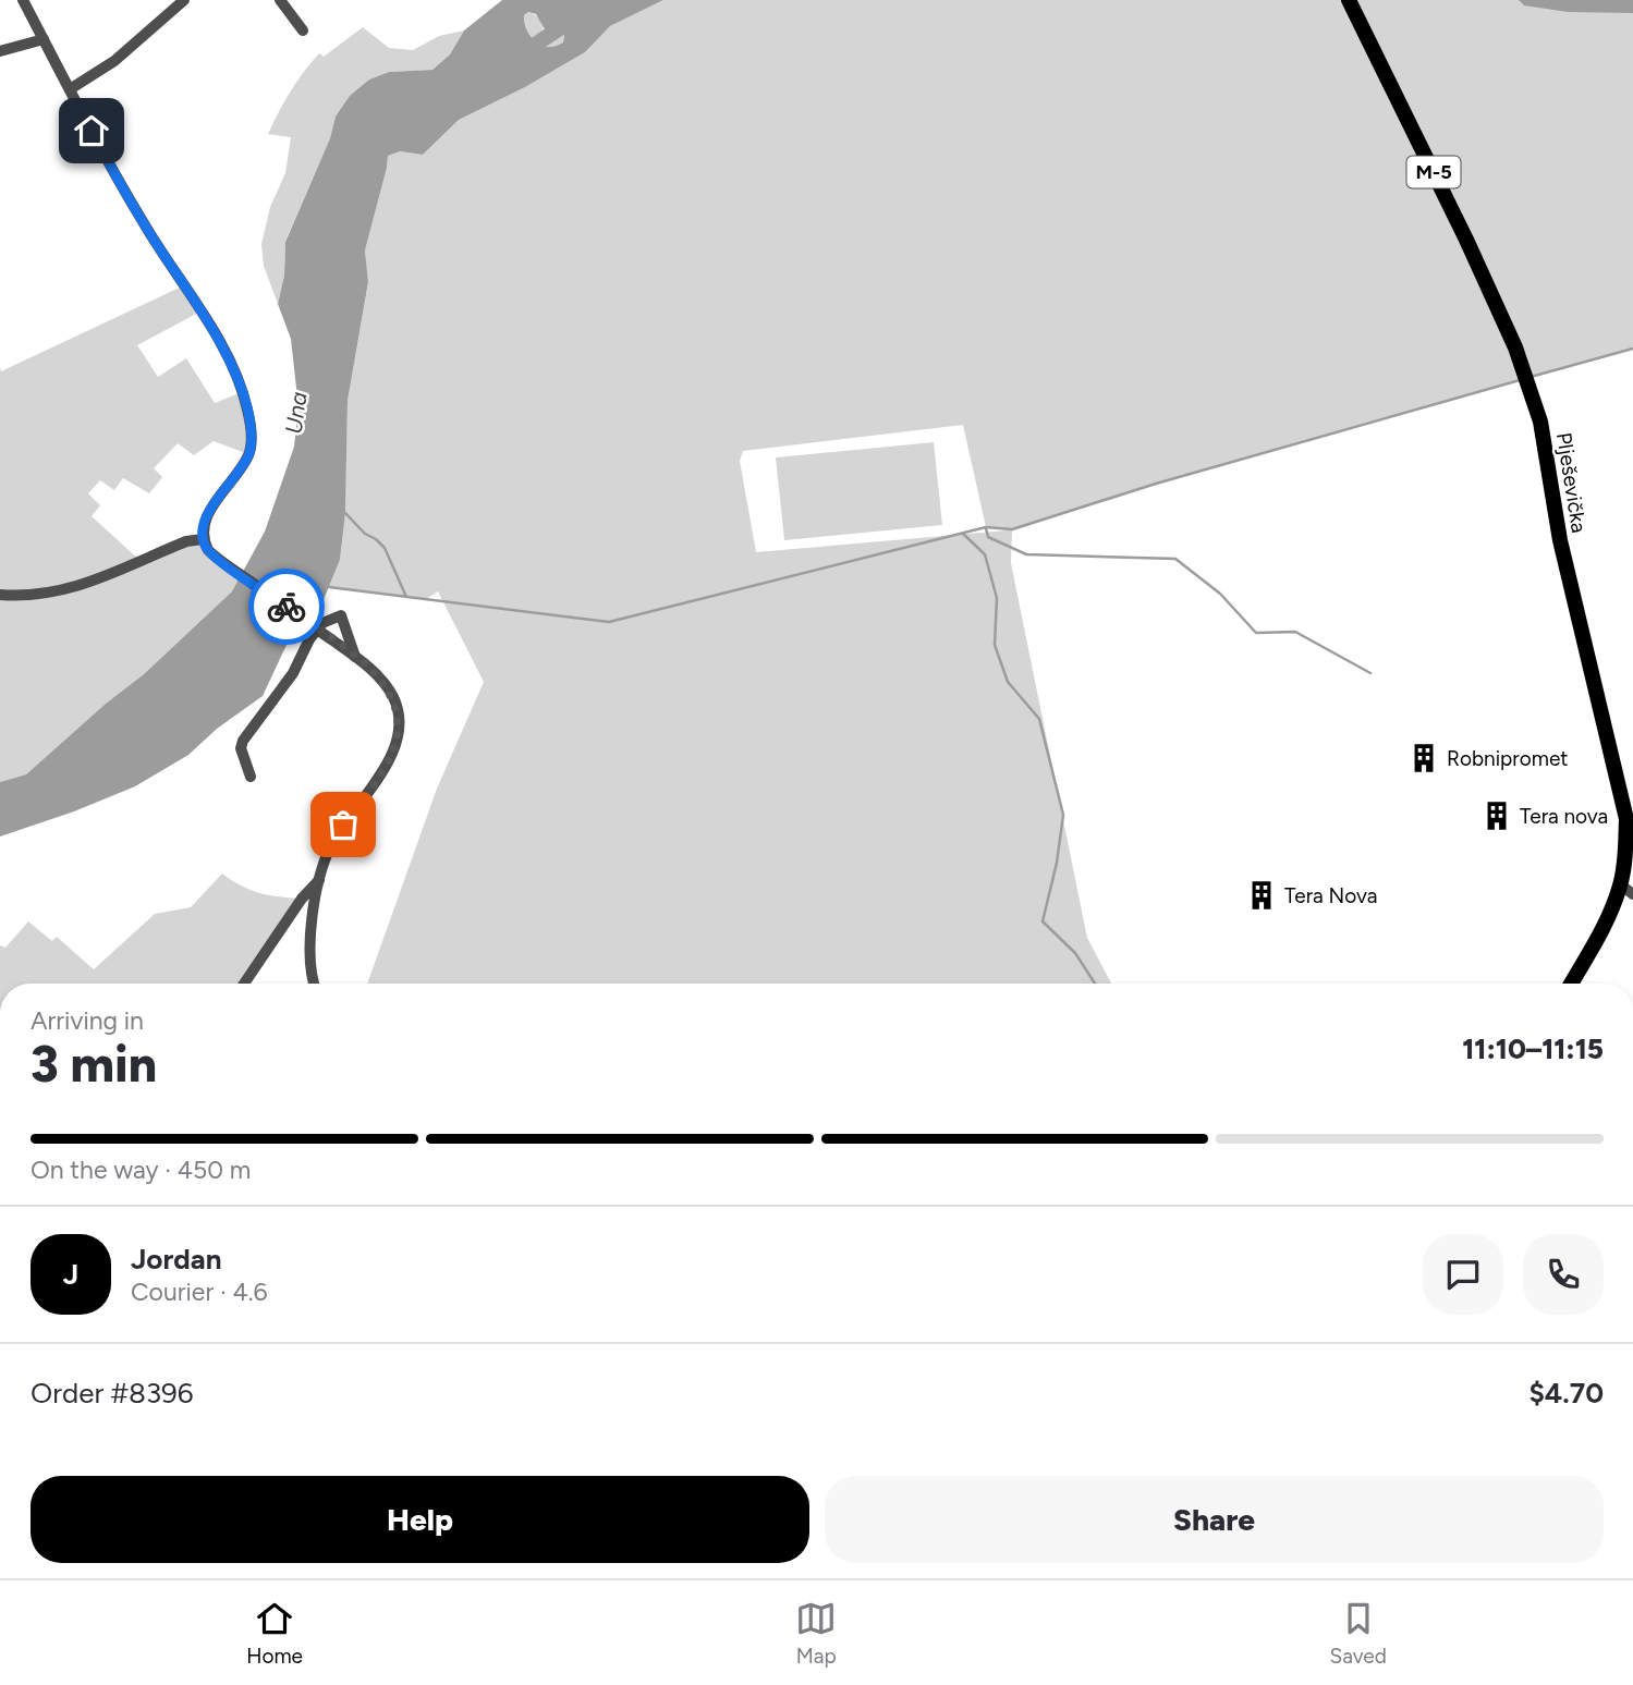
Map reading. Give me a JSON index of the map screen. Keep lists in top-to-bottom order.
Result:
{
  "streets": {
    "main road": ["M-5", "Plješevička"]
  },
  "water": ["Una"],
  "places": {
    "building": ["Robnipromet", "Tera nova", "Tera Nova"]
  },
  "page": {
    "heading": ["3 min", "Arriving in", "11:10–11:15"],
    "panel": [
      "Jordan",
      "Courier · 4.6",
      "Order #8396",
      "$4.70"
    ],
    "bar": "On the way · 450 m",
    "round": "J",
    "buttons": ["Help", "Share"],
    "tabs": ["Home", "Map", "Saved"]
  }
}
